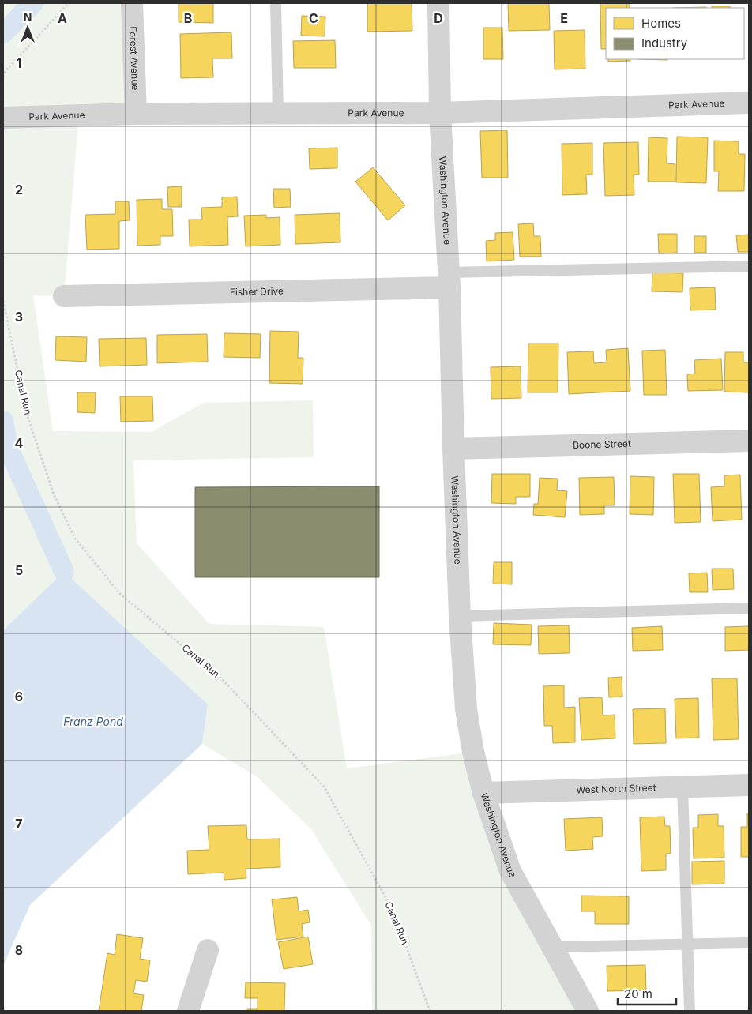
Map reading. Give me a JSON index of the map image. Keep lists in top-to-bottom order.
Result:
{
  "streets": {
    "street": [
      "Forest Avenue",
      "Park Avenue",
      "Washington Avenue",
      "Fisher Drive",
      "Boone Street",
      "West North Street"
    ],
    "path": ["Canal Run"]
  },
  "crossings": [
    ["Forest Avenue", "Park Avenue"],
    ["Park Avenue", "Washington Avenue"],
    ["Washington Avenue", "Fisher Drive"],
    ["Washington Avenue", "Boone Street"],
    ["Washington Avenue", "West North Street"]
  ],
  "water": ["Franz Pond"],
  "legend": ["Homes", "Industry"],
  "scale_bar": "20 m",
  "north": "top",
  "grid": {
    "columns": [
      "A",
      "B",
      "C",
      "D",
      "E"
    ],
    "rows": [
      "1",
      "2",
      "3",
      "4",
      "5",
      "6",
      "7",
      "8"
    ]
  }
}
